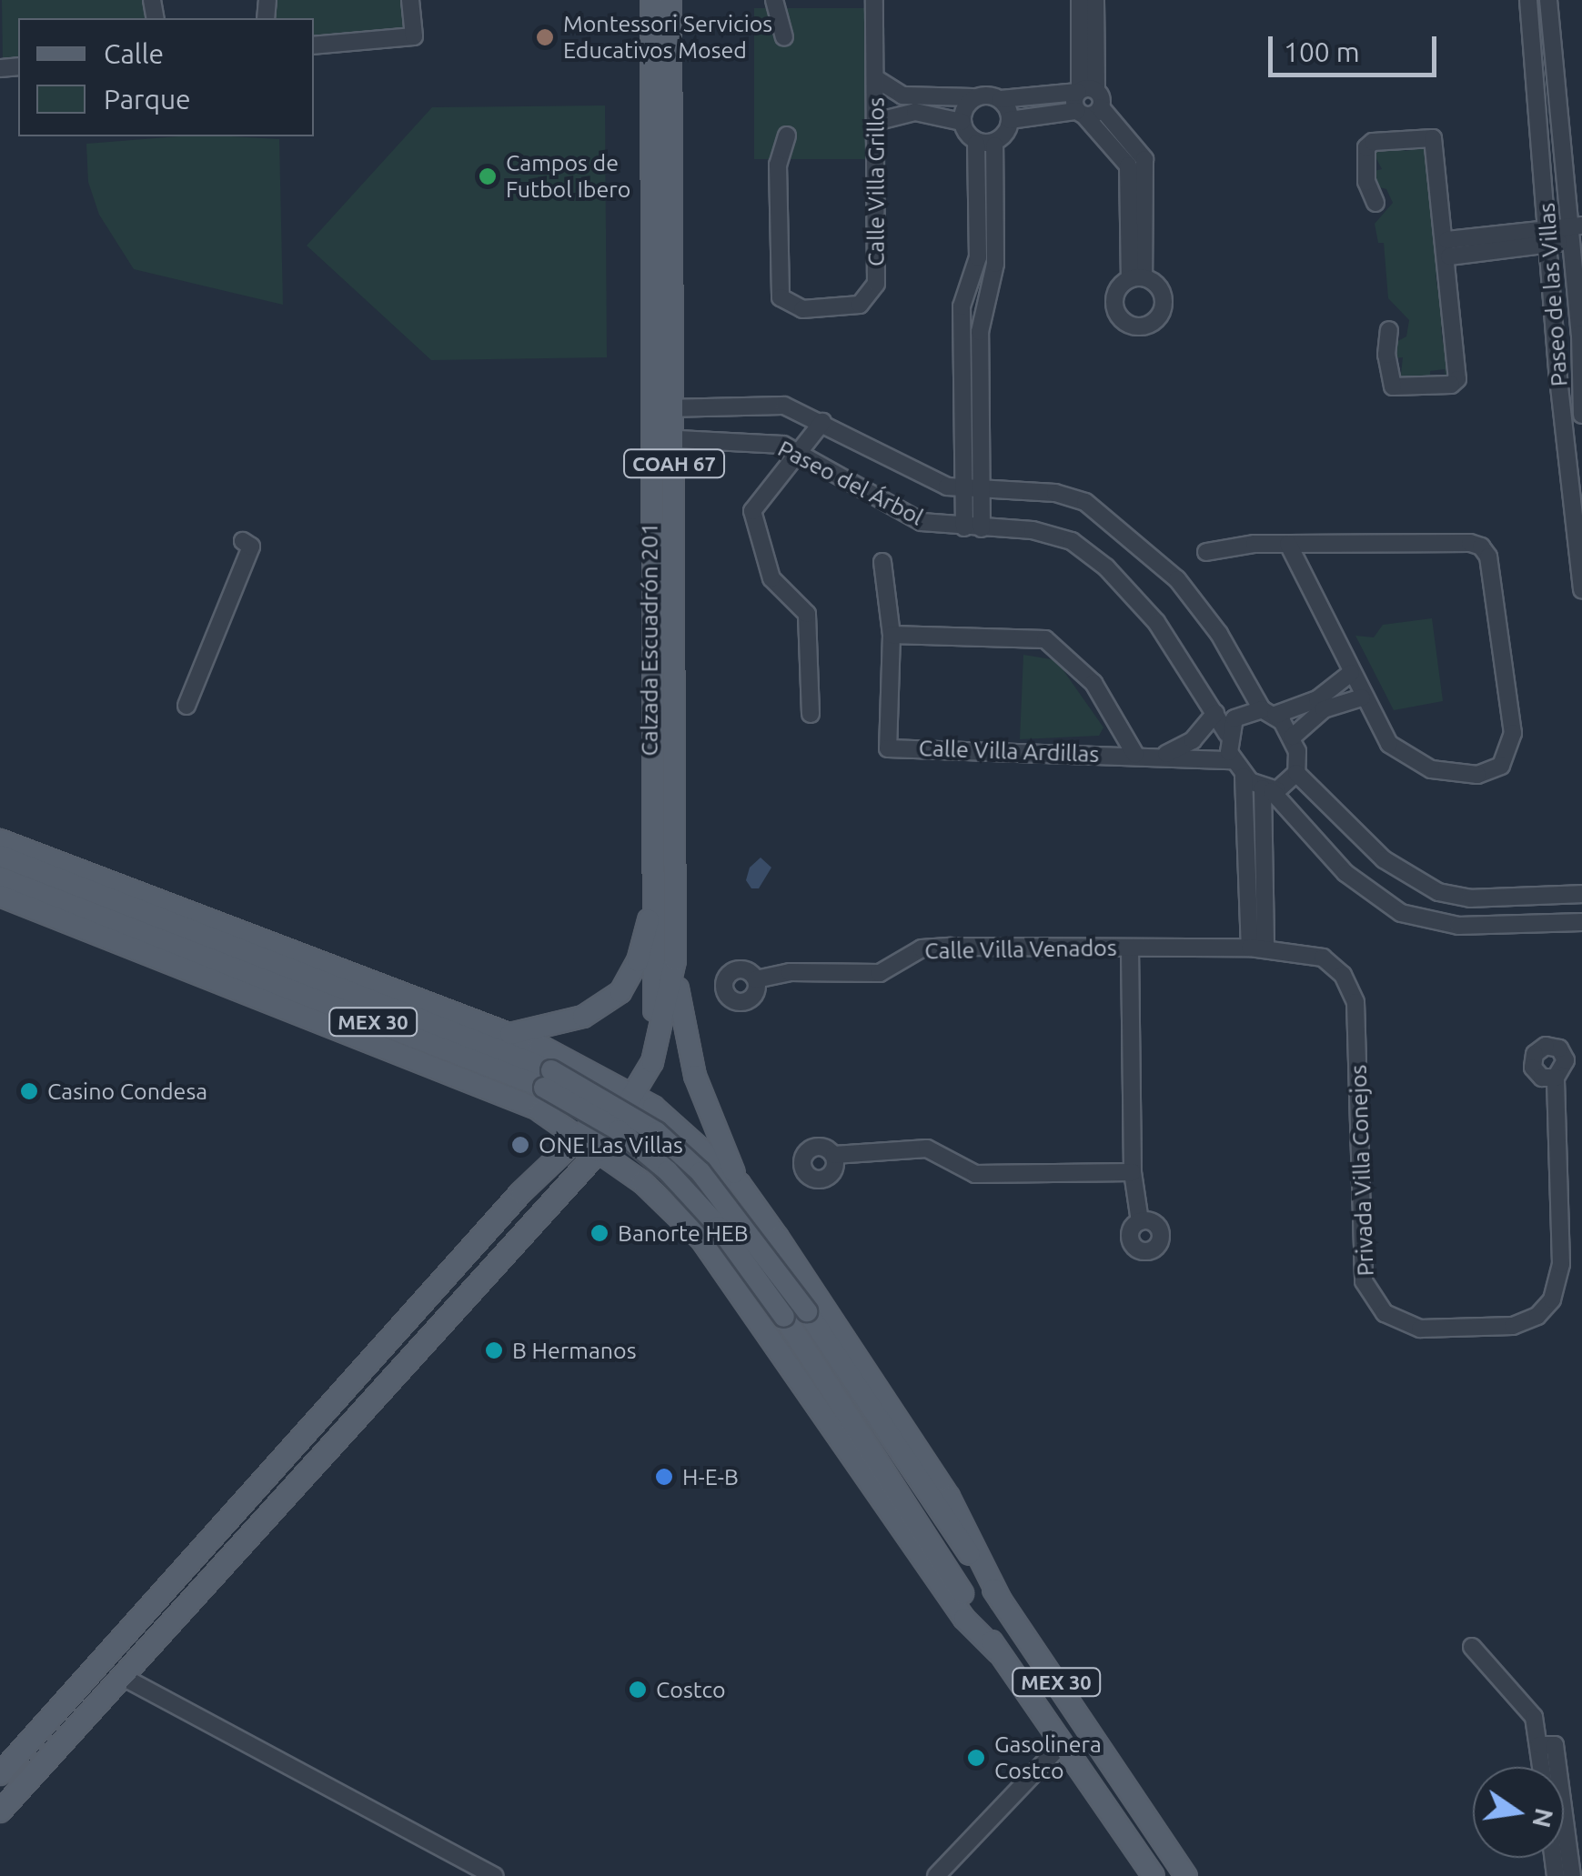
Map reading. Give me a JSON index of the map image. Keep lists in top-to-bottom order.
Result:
{
  "streets": {
    "main road": ["COAH 67", "Calzada Escuadrón 201", "MEX 30"],
    "street": [
      "Calle Villa Grillos",
      "Paseo de las Villas",
      "Paseo del Árbol",
      "Calle Villa Ardillas",
      "Calle Villa Venados",
      "Privada Villa Conejos"
    ]
  },
  "crossings": [
    ["COAH 67", "Calzada Escuadrón 201"],
    ["Paseo del Árbol", "Calzada Escuadrón 201"],
    ["Paseo del Árbol", "Calle Villa Ardillas"],
    ["Calle Villa Venados", "Privada Villa Conejos"]
  ],
  "places": [
    "Montessori Servicios Educativos Mosed",
    "Campos de Futbol Ibero",
    "Casino Condesa",
    "ONE Las Villas",
    "Banorte HEB",
    "B Hermanos",
    "H-E-B",
    "Costco",
    "Gasolinera Costco"
  ],
  "legend": ["Calle", "Parque"],
  "scale_bar": "100 m",
  "north": "right"
}
